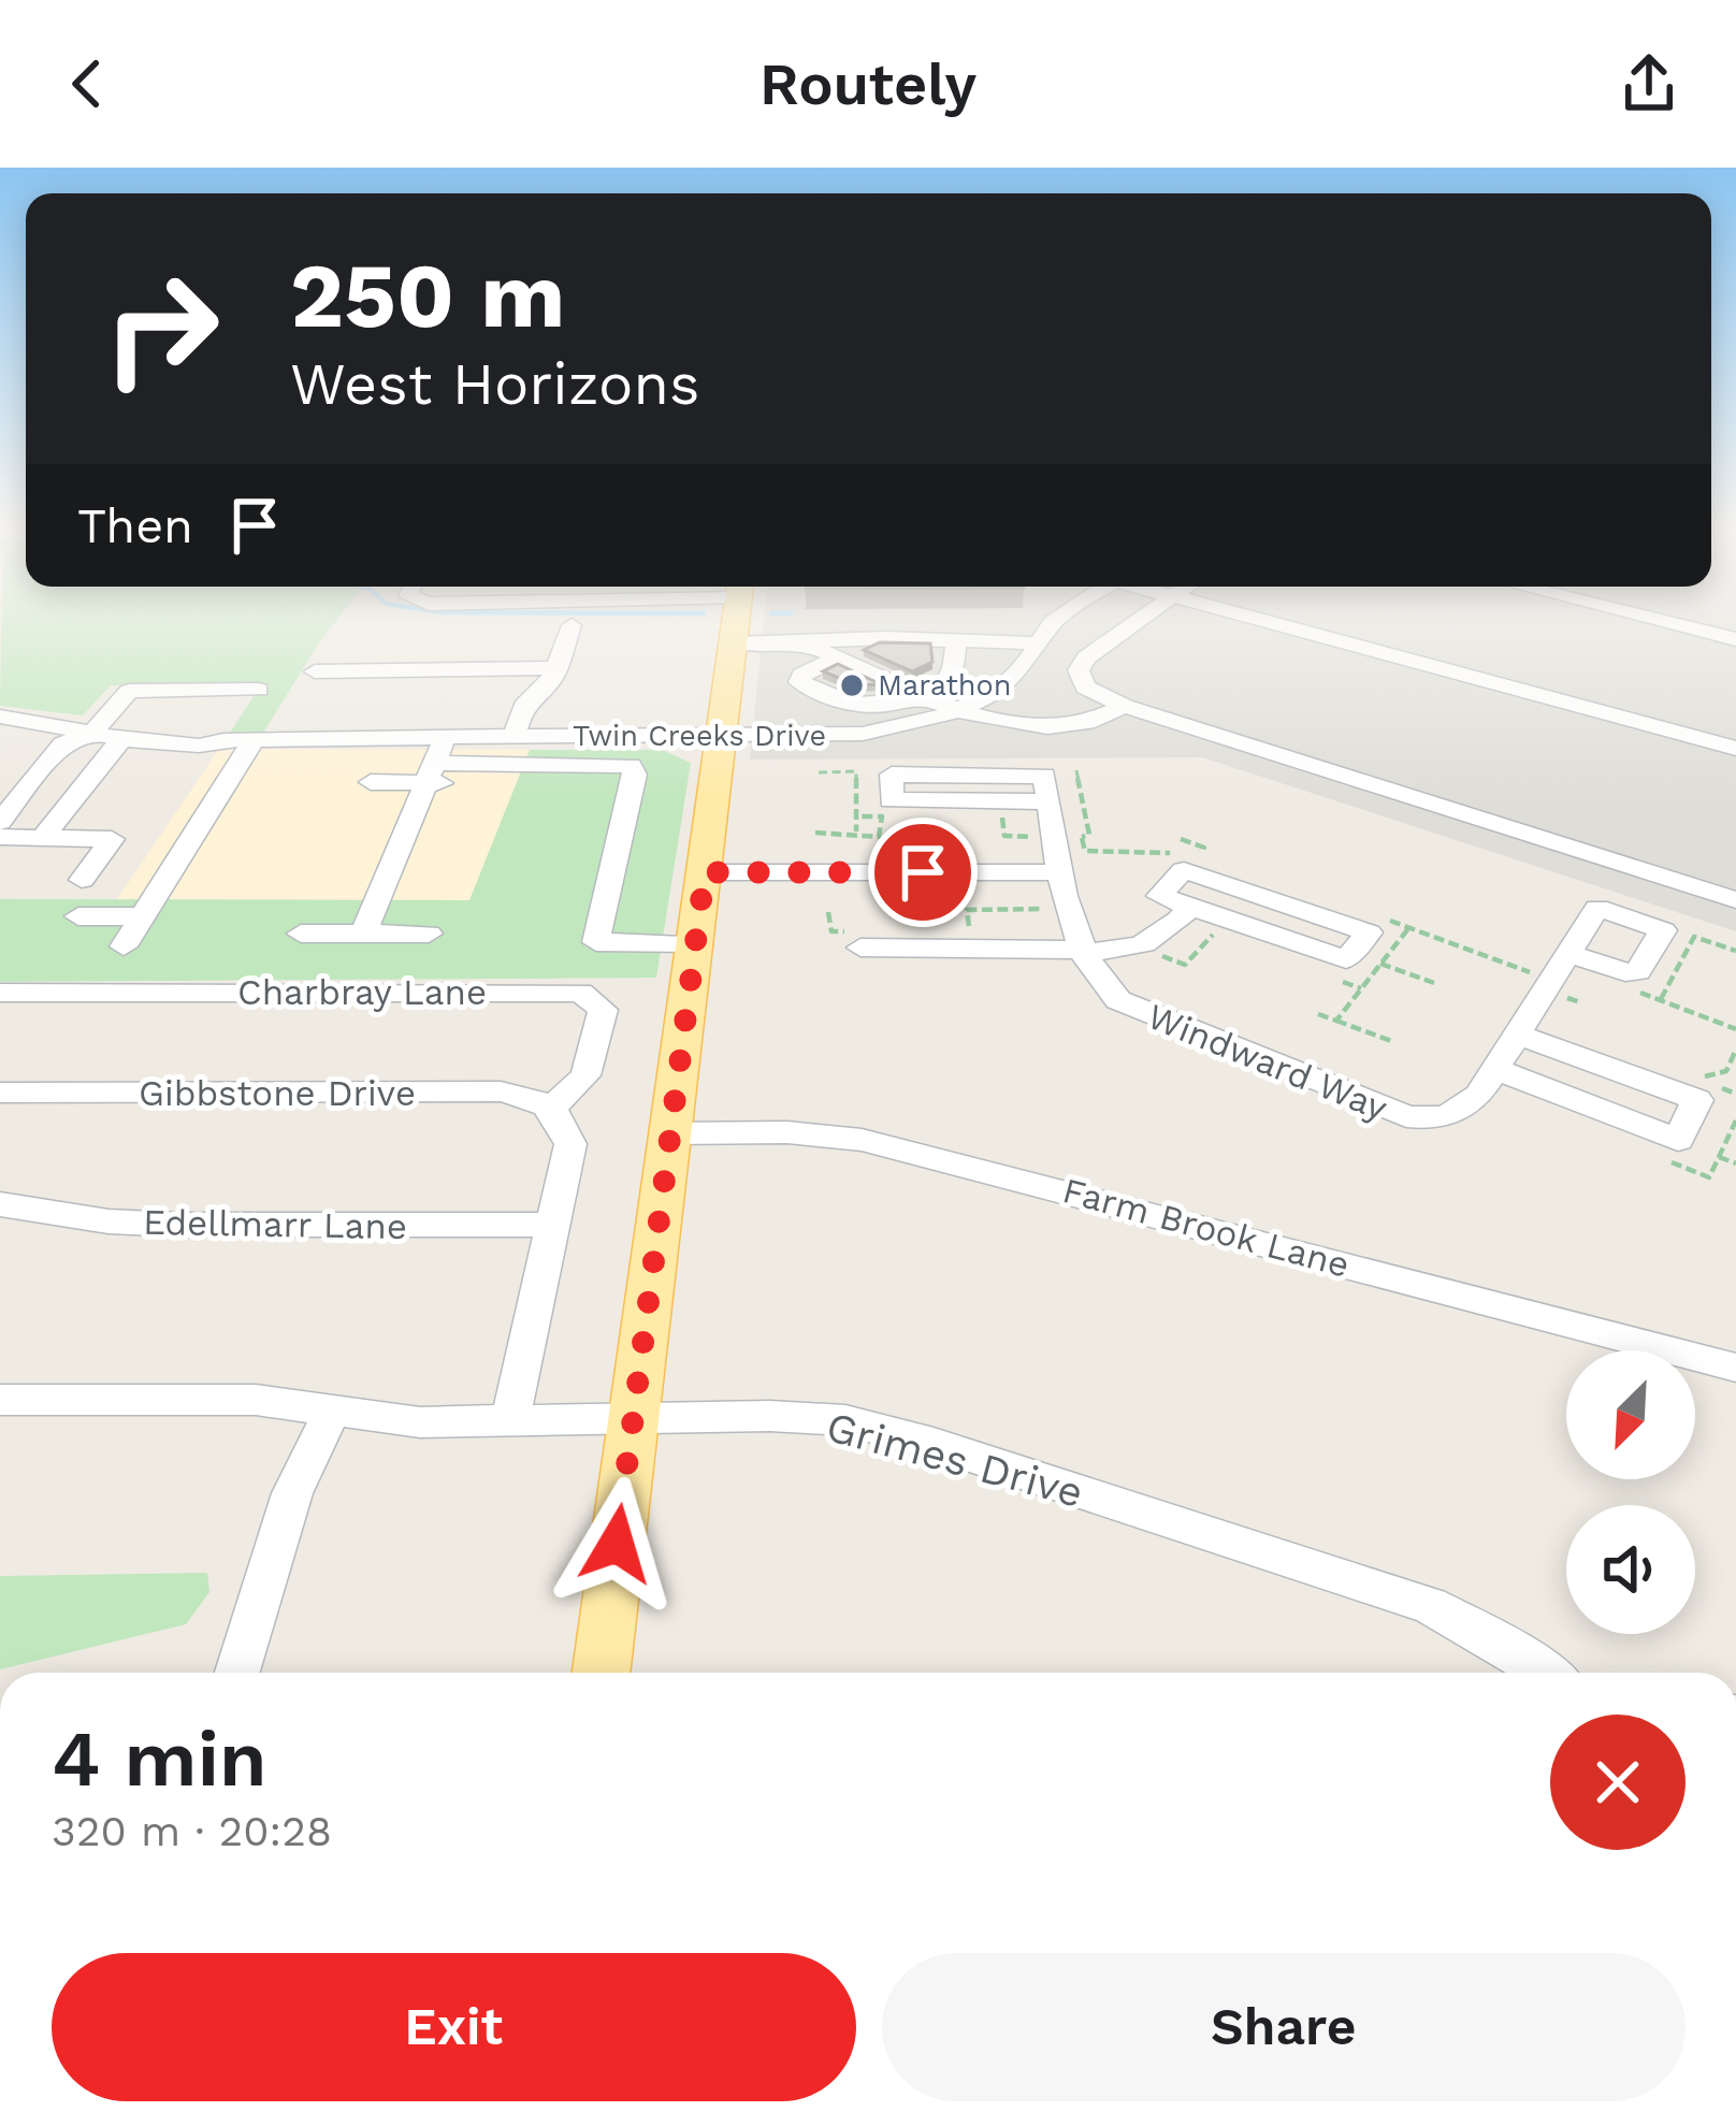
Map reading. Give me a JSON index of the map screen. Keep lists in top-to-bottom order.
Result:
{
  "streets": {
    "street": [
      "Twin Creeks Drive",
      "Charbray Lane",
      "Windward Way",
      "Gibbstone Drive",
      "Edellmarr Lane",
      "Farm Brook Lane",
      "Grimes Drive"
    ]
  },
  "crossings": [
    ["Charbray Lane", "Gibbstone Drive"]
  ],
  "places": ["Marathon"],
  "north": "bottom left",
  "page": {
    "header": "Routely",
    "turn": ["250 m", "West Horizons"],
    "then": "Then",
    "heading": ["4 min", "320 m · 20:28"],
    "buttons": ["Exit", "Share"]
  }
}
